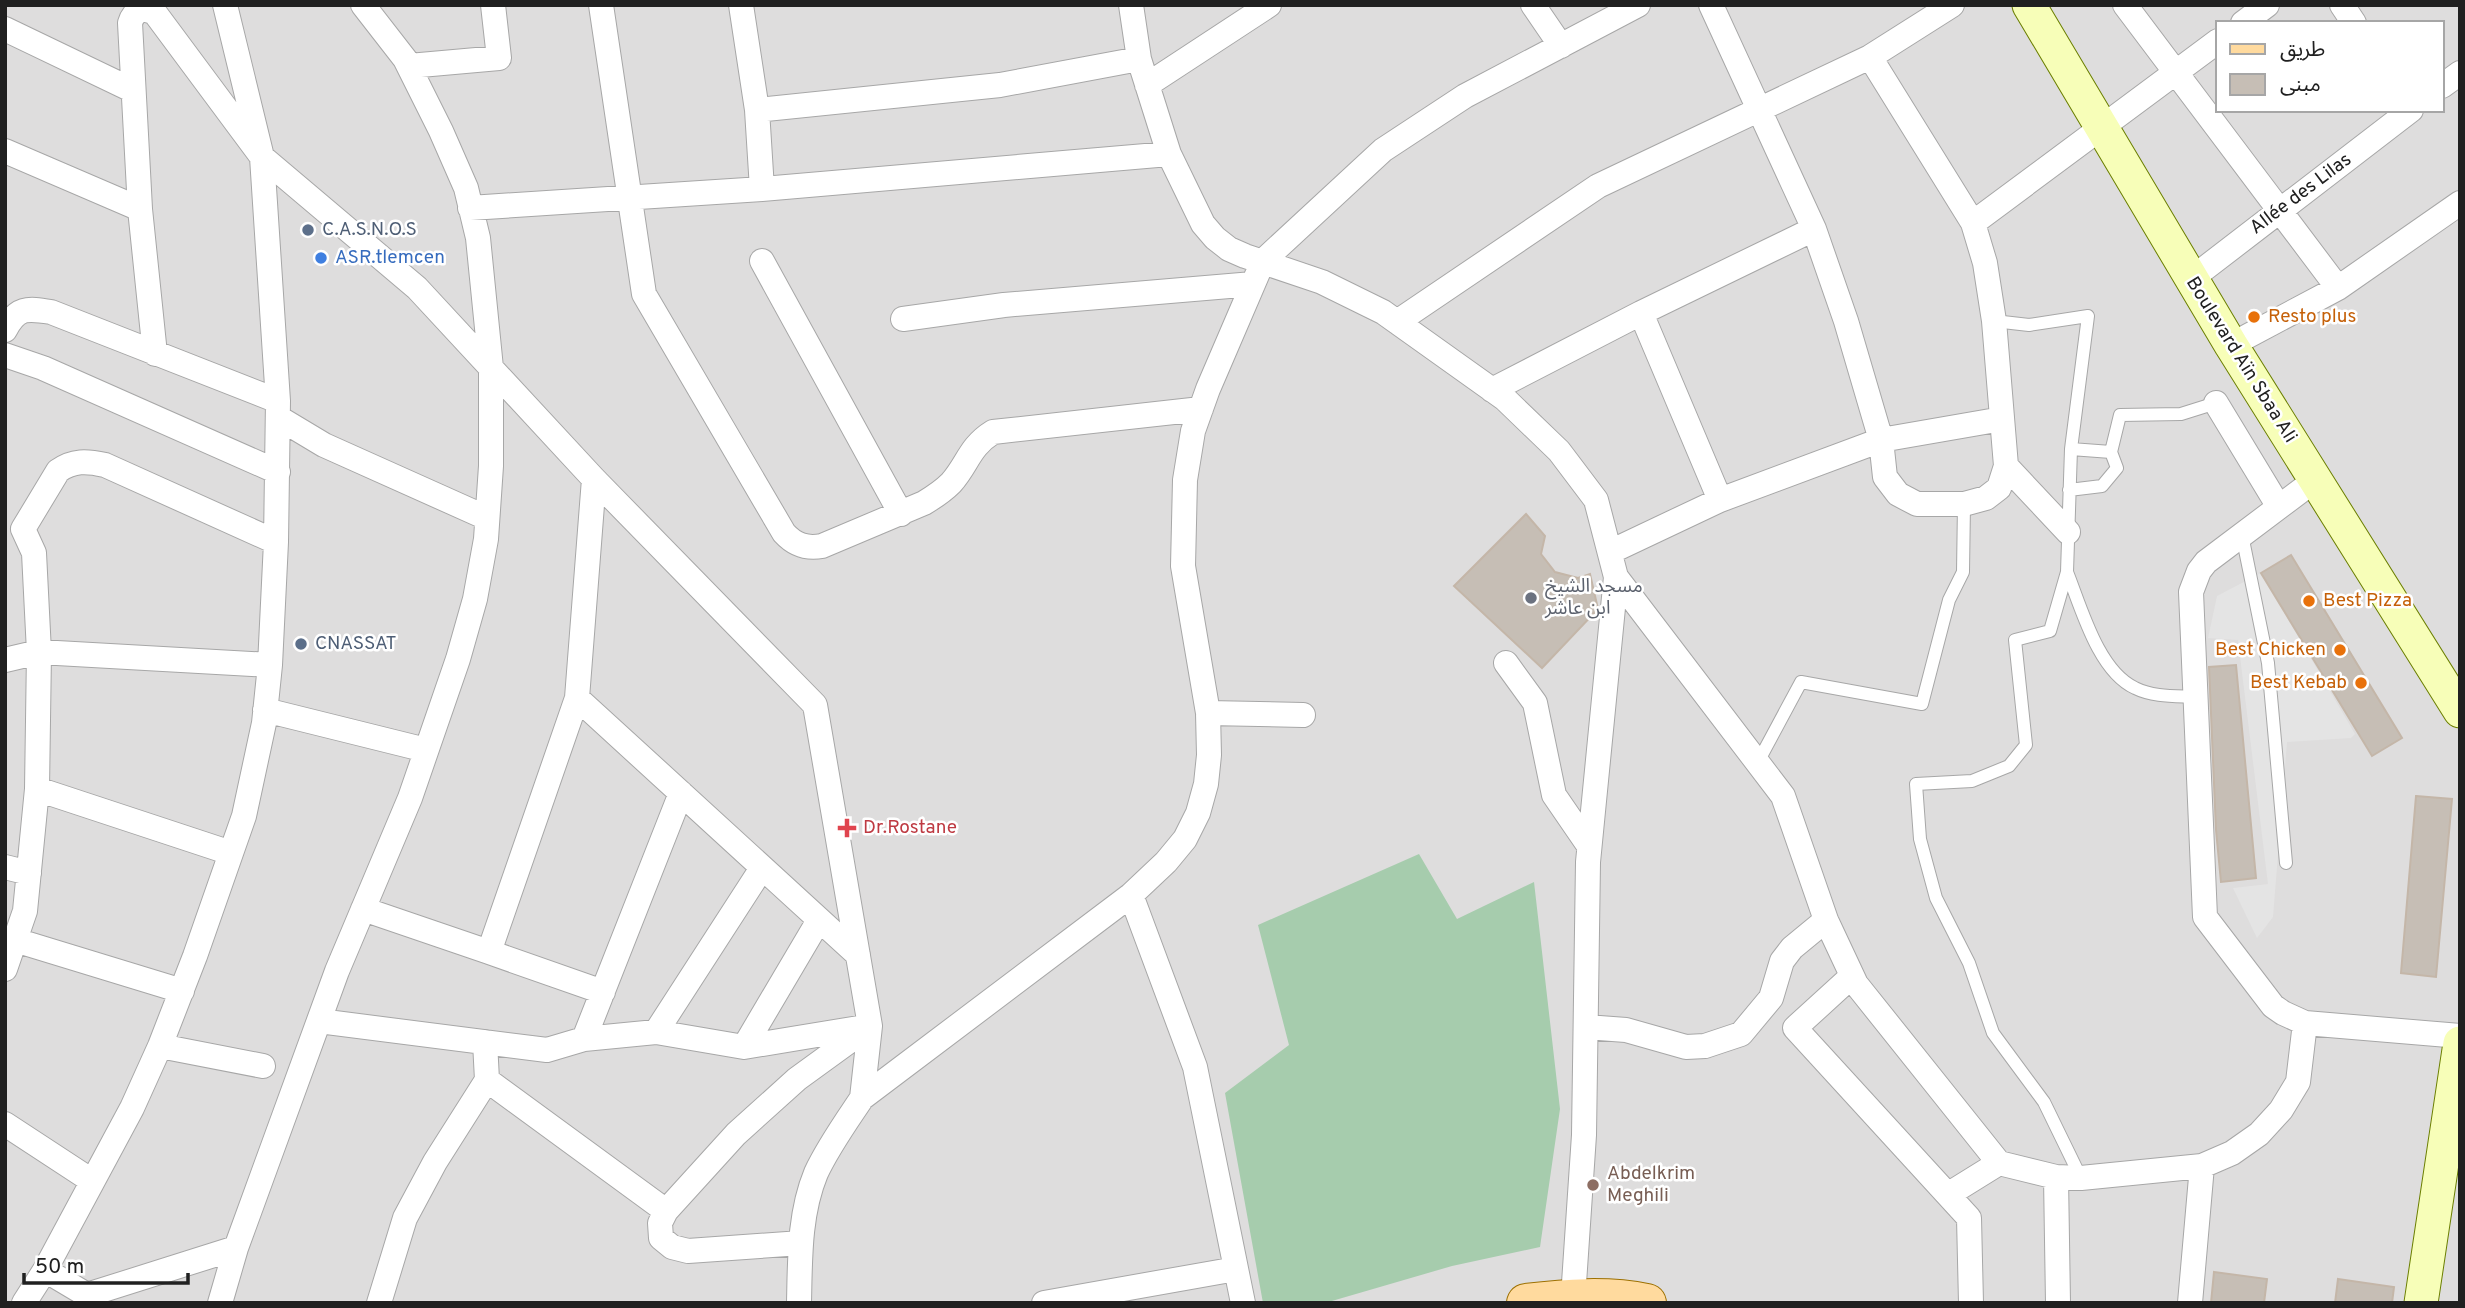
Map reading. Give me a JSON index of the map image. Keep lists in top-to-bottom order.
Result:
{
  "streets": {
    "main road": ["Boulevard Aïn Sbaa Ali"],
    "street": ["Allée des Lilas"]
  },
  "crossings": [
    ["Allée des Lilas", "Boulevard Aïn Sbaa Ali"]
  ],
  "places": {
    "other": [
      "C.A.S.N.O.S",
      "ASR.tlemcen",
      "Resto plus",
      "مسجد الشيخ ابن عاشر",
      "Best Pizza",
      "CNASSAT",
      "Best Chicken",
      "Best Kebab",
      "Abdelkrim Meghili"
    ],
    "health": ["Dr.Rostane"]
  },
  "legend": ["طريق", "مبنى"],
  "scale_bar": "50 m"
}
